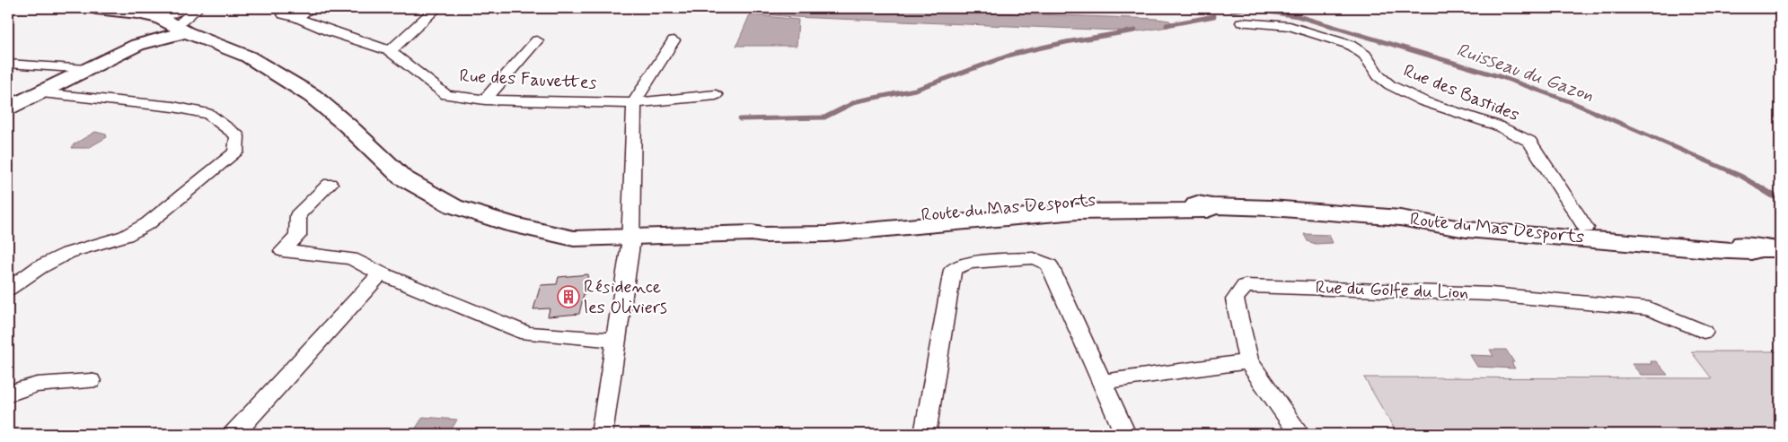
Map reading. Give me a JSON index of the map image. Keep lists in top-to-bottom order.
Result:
{
  "streets": {
    "street": [
      "Rue des Fauvettes",
      "Rue des Bastides",
      "Route du Mas Desports",
      "Rue du Golfe du Lion"
    ]
  },
  "crossings": [
    ["Rue des Bastides", "Route du Mas Desports"]
  ],
  "water": ["Ruisseau du Gazon"],
  "places": {
    "building": ["Résidence les Oliviers"]
  }
}
